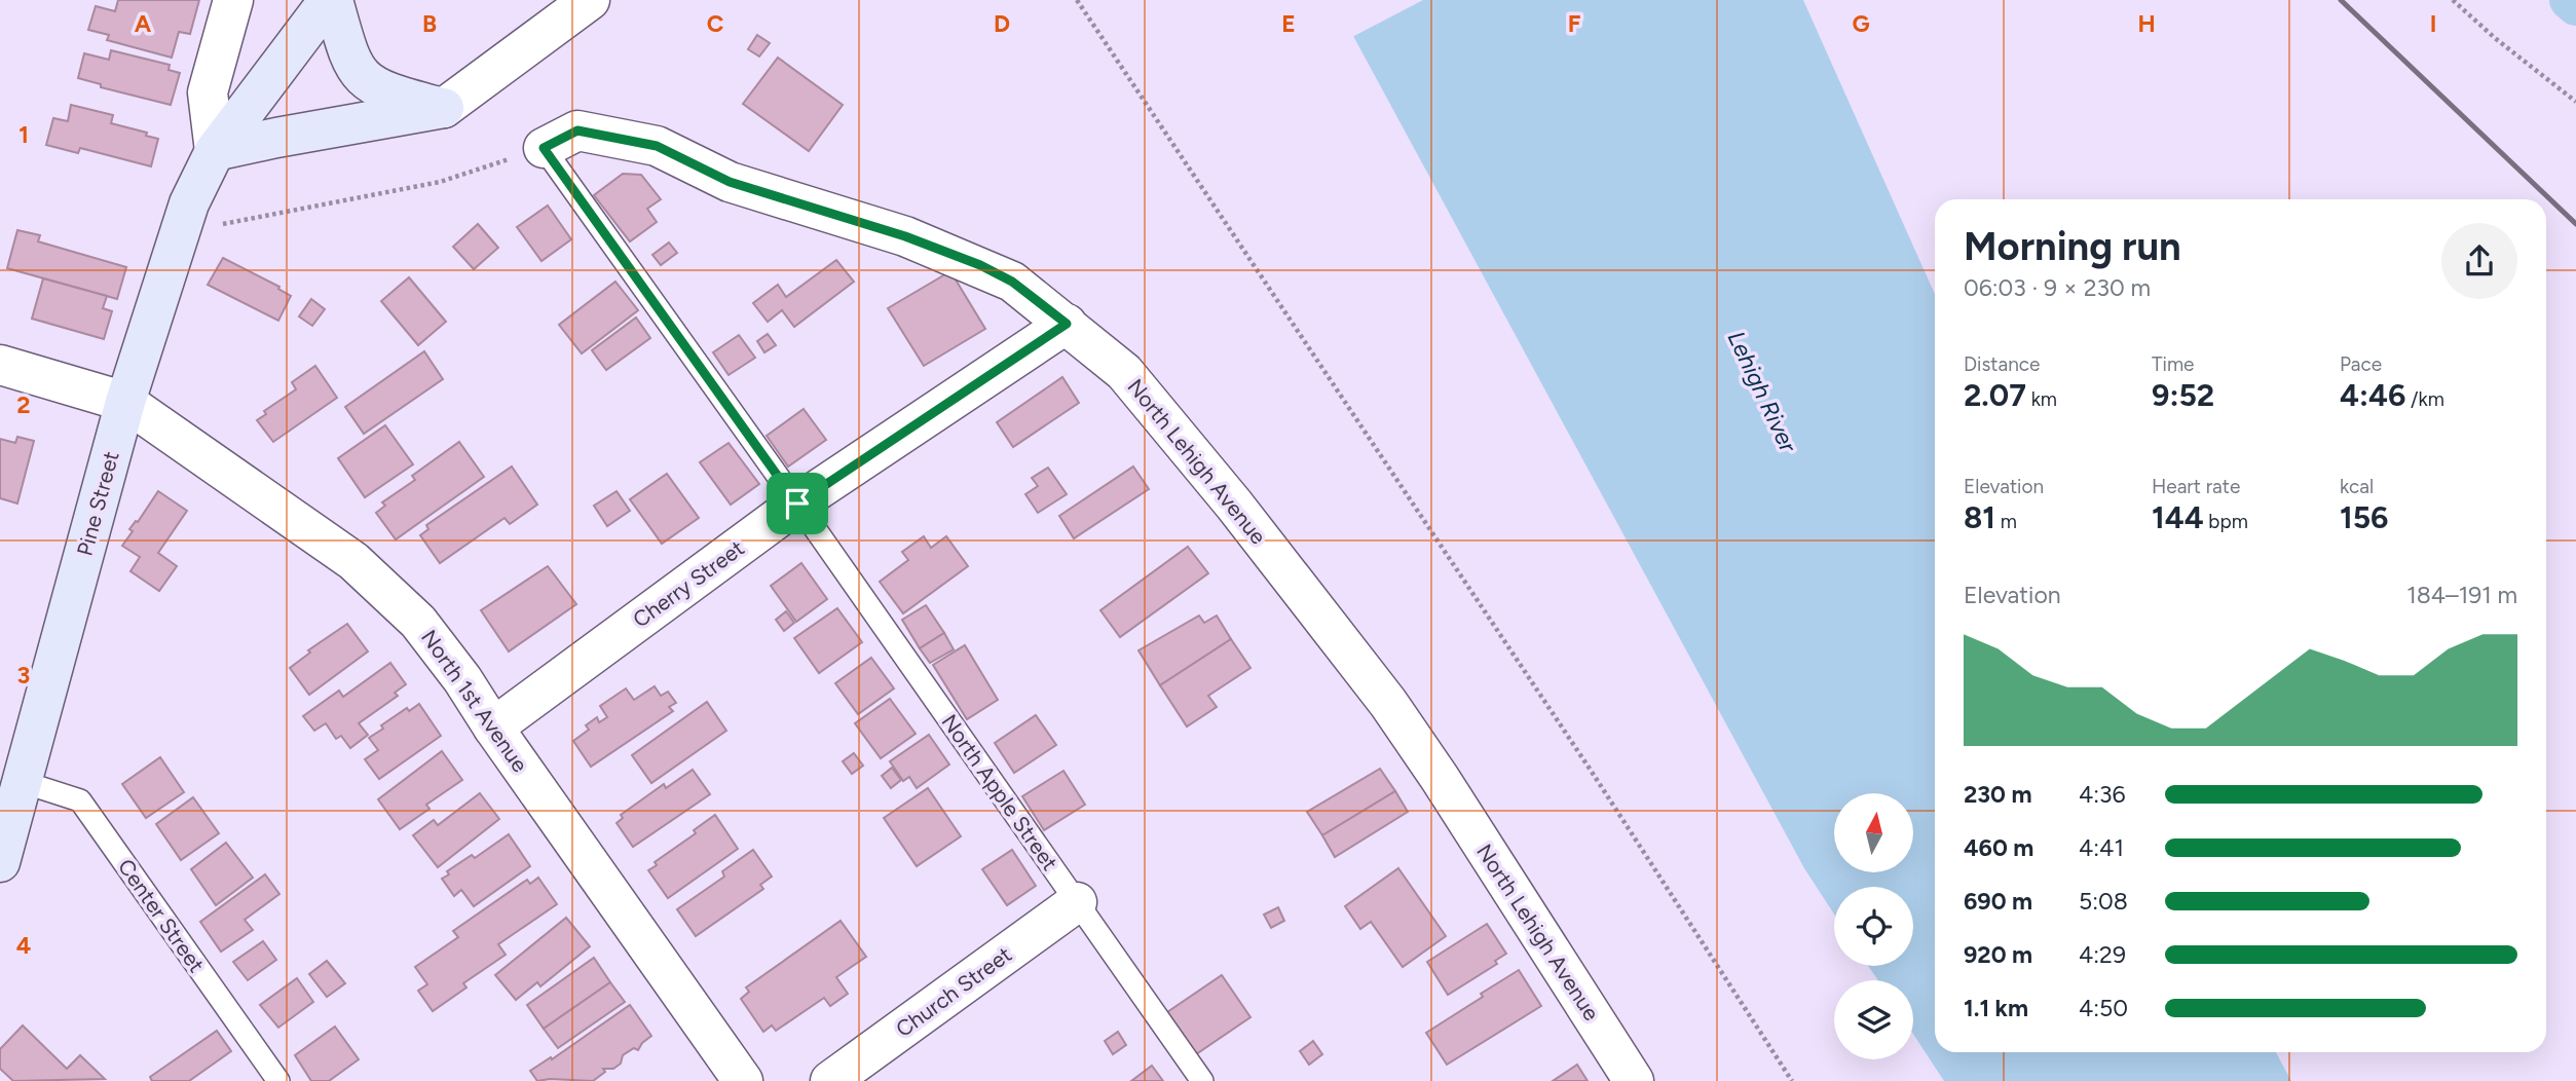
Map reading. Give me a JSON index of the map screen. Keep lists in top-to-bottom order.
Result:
{
  "streets": {
    "main road": ["Pine Street"],
    "street": [
      "North Lehigh Avenue",
      "Cherry Street",
      "North 1st Avenue",
      "Church Street"
    ],
    "lane": ["North Apple Street", "Center Street"]
  },
  "crossings": [
    ["North Lehigh Avenue", "Cherry Street"],
    ["North Lehigh Avenue", "North Apple Street"],
    ["Pine Street", "North 1st Avenue"],
    ["Pine Street", "Center Street"],
    ["Cherry Street", "North 1st Avenue"],
    ["Cherry Street", "North Apple Street"],
    ["North Apple Street", "Church Street"]
  ],
  "water": ["Lehigh River"],
  "north": "top",
  "page": {
    "heading": ["Morning run", "06:03 · 9 × 230 m"],
    "stats": [
      ["Distance", "2.07 km"],
      ["Time", "9:52"],
      ["Pace", "4:46 /km"],
      ["Elevation", "81 m"],
      ["Heart rate", "144 bpm"],
      ["kcal", "156"]
    ],
    "chart": ["Elevation", "184–191 m"],
    "list": [
      {
        "name": "230 m",
        "note": "4:36"
      },
      {
        "name": "460 m",
        "note": "4:41"
      },
      {
        "name": "690 m",
        "note": "5:08"
      },
      {
        "name": "920 m",
        "note": "4:29"
      },
      {
        "name": "1.1 km",
        "note": "4:50"
      }
    ]
  },
  "grid": {
    "columns": [
      "A",
      "B",
      "C",
      "D",
      "E",
      "F",
      "G",
      "H",
      "I"
    ],
    "rows": [
      "1",
      "2",
      "3",
      "4"
    ]
  }
}
